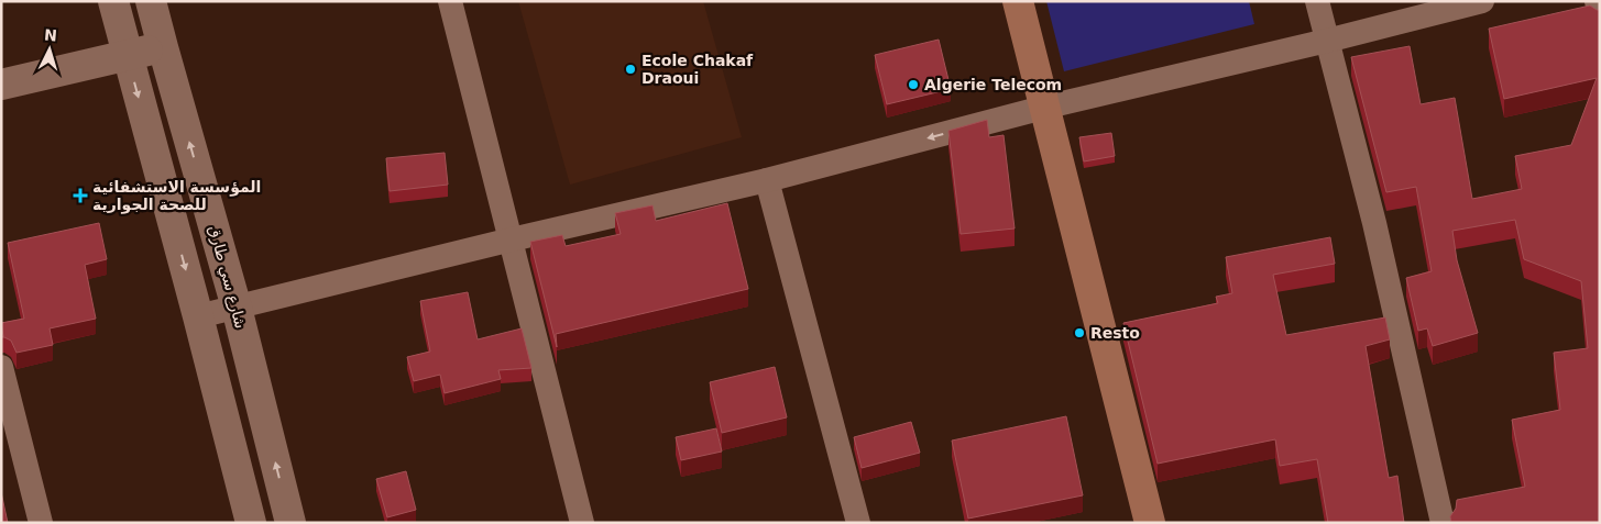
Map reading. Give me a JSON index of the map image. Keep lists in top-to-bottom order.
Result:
{
  "streets": {
    "street": ["شارع سي طارق"]
  },
  "places": {
    "other": ["Ecole Chakaf Draoui", "Algerie Telecom", "Resto"],
    "health": ["المؤسسة الاستشفائية للصحة الجوارية"]
  },
  "north": "top"
}
